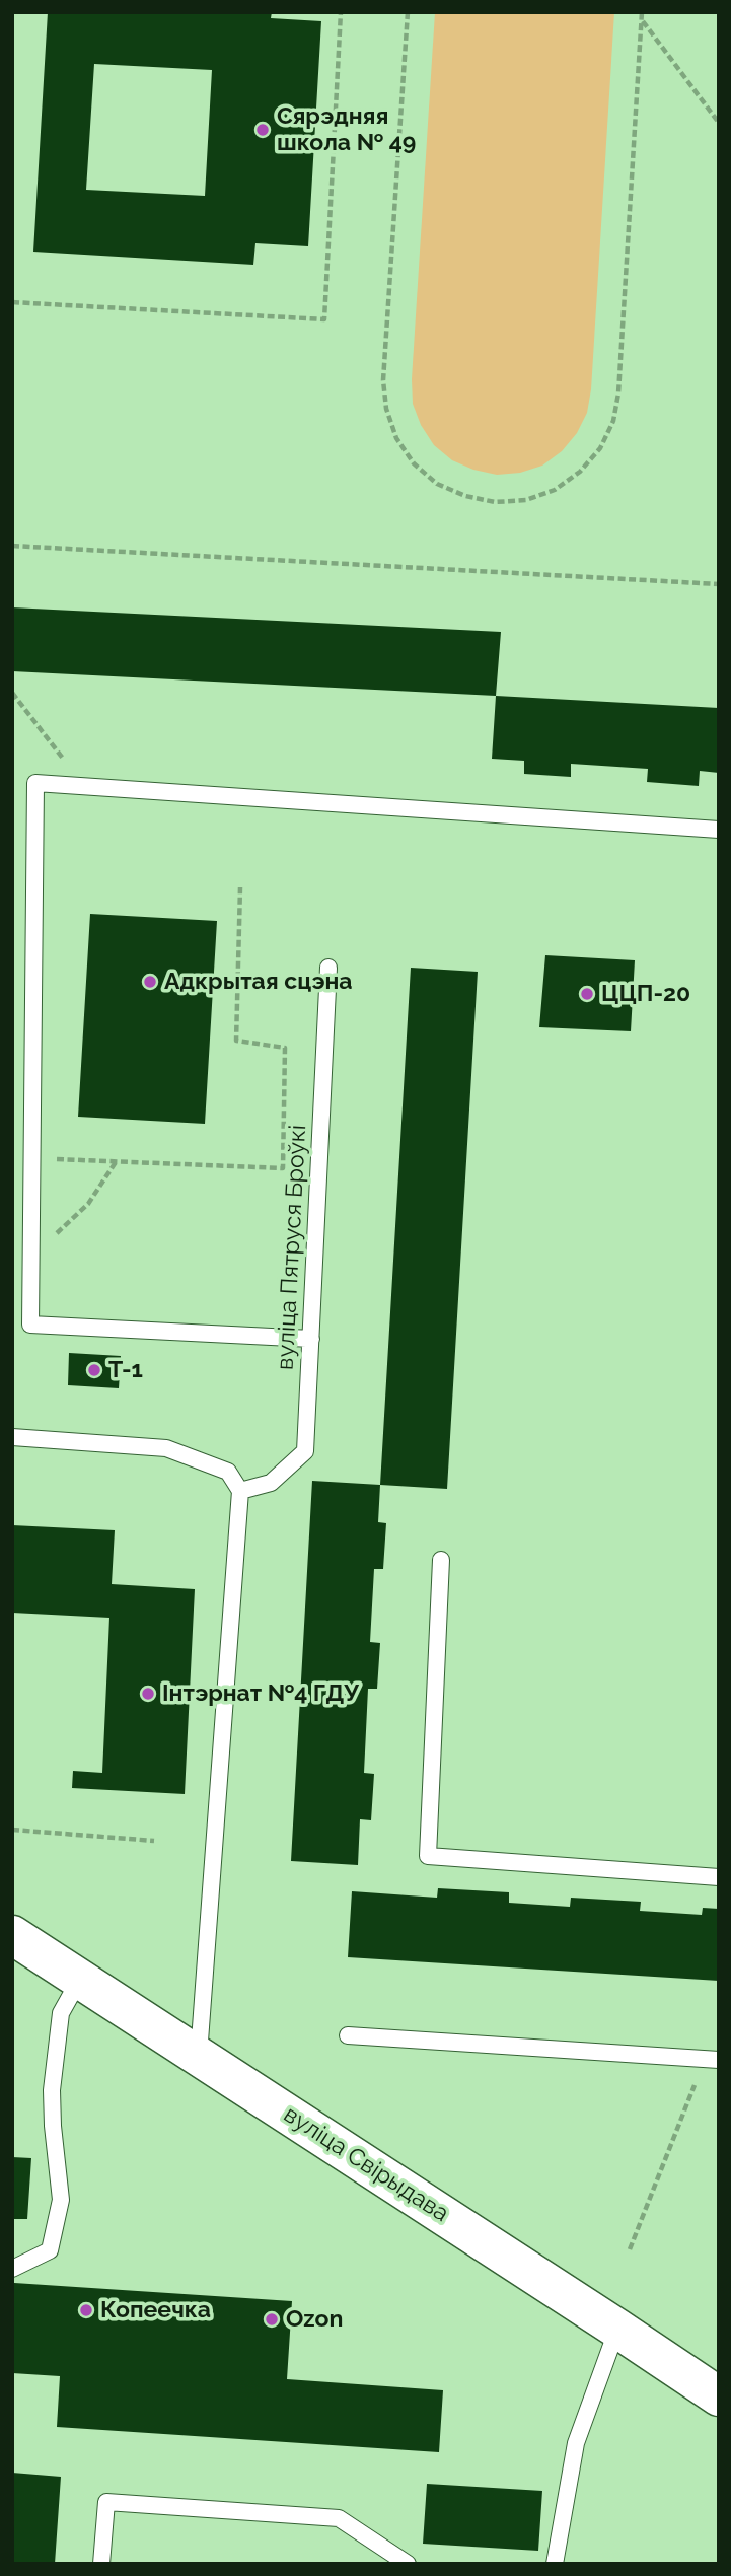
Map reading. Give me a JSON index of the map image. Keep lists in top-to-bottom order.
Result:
{
  "streets": {
    "main road": ["вуліца Свірыдава"],
    "lane": ["вуліца Пятруся Броўкі"]
  },
  "places": [
    "Сярэдняя школа № 49",
    "Адкрытая сцэна",
    "ЦЦП-20",
    "Т-1",
    "Інтэрнат №4 ГДУ",
    "Копеечка",
    "Ozon"
  ]
}
